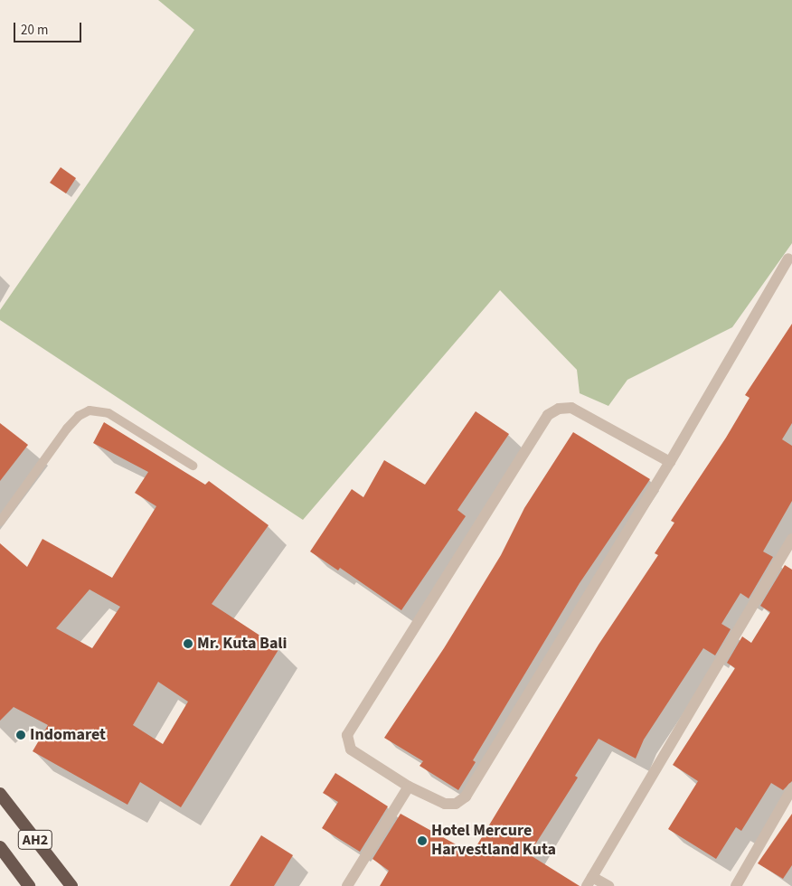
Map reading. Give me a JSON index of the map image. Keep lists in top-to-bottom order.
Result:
{
  "streets": {
    "highway": ["AH2"]
  },
  "places": ["Mr. Kuta Bali", "Indomaret", "Hotel Mercure Harvestland Kuta"],
  "scale_bar": "20 m"
}
